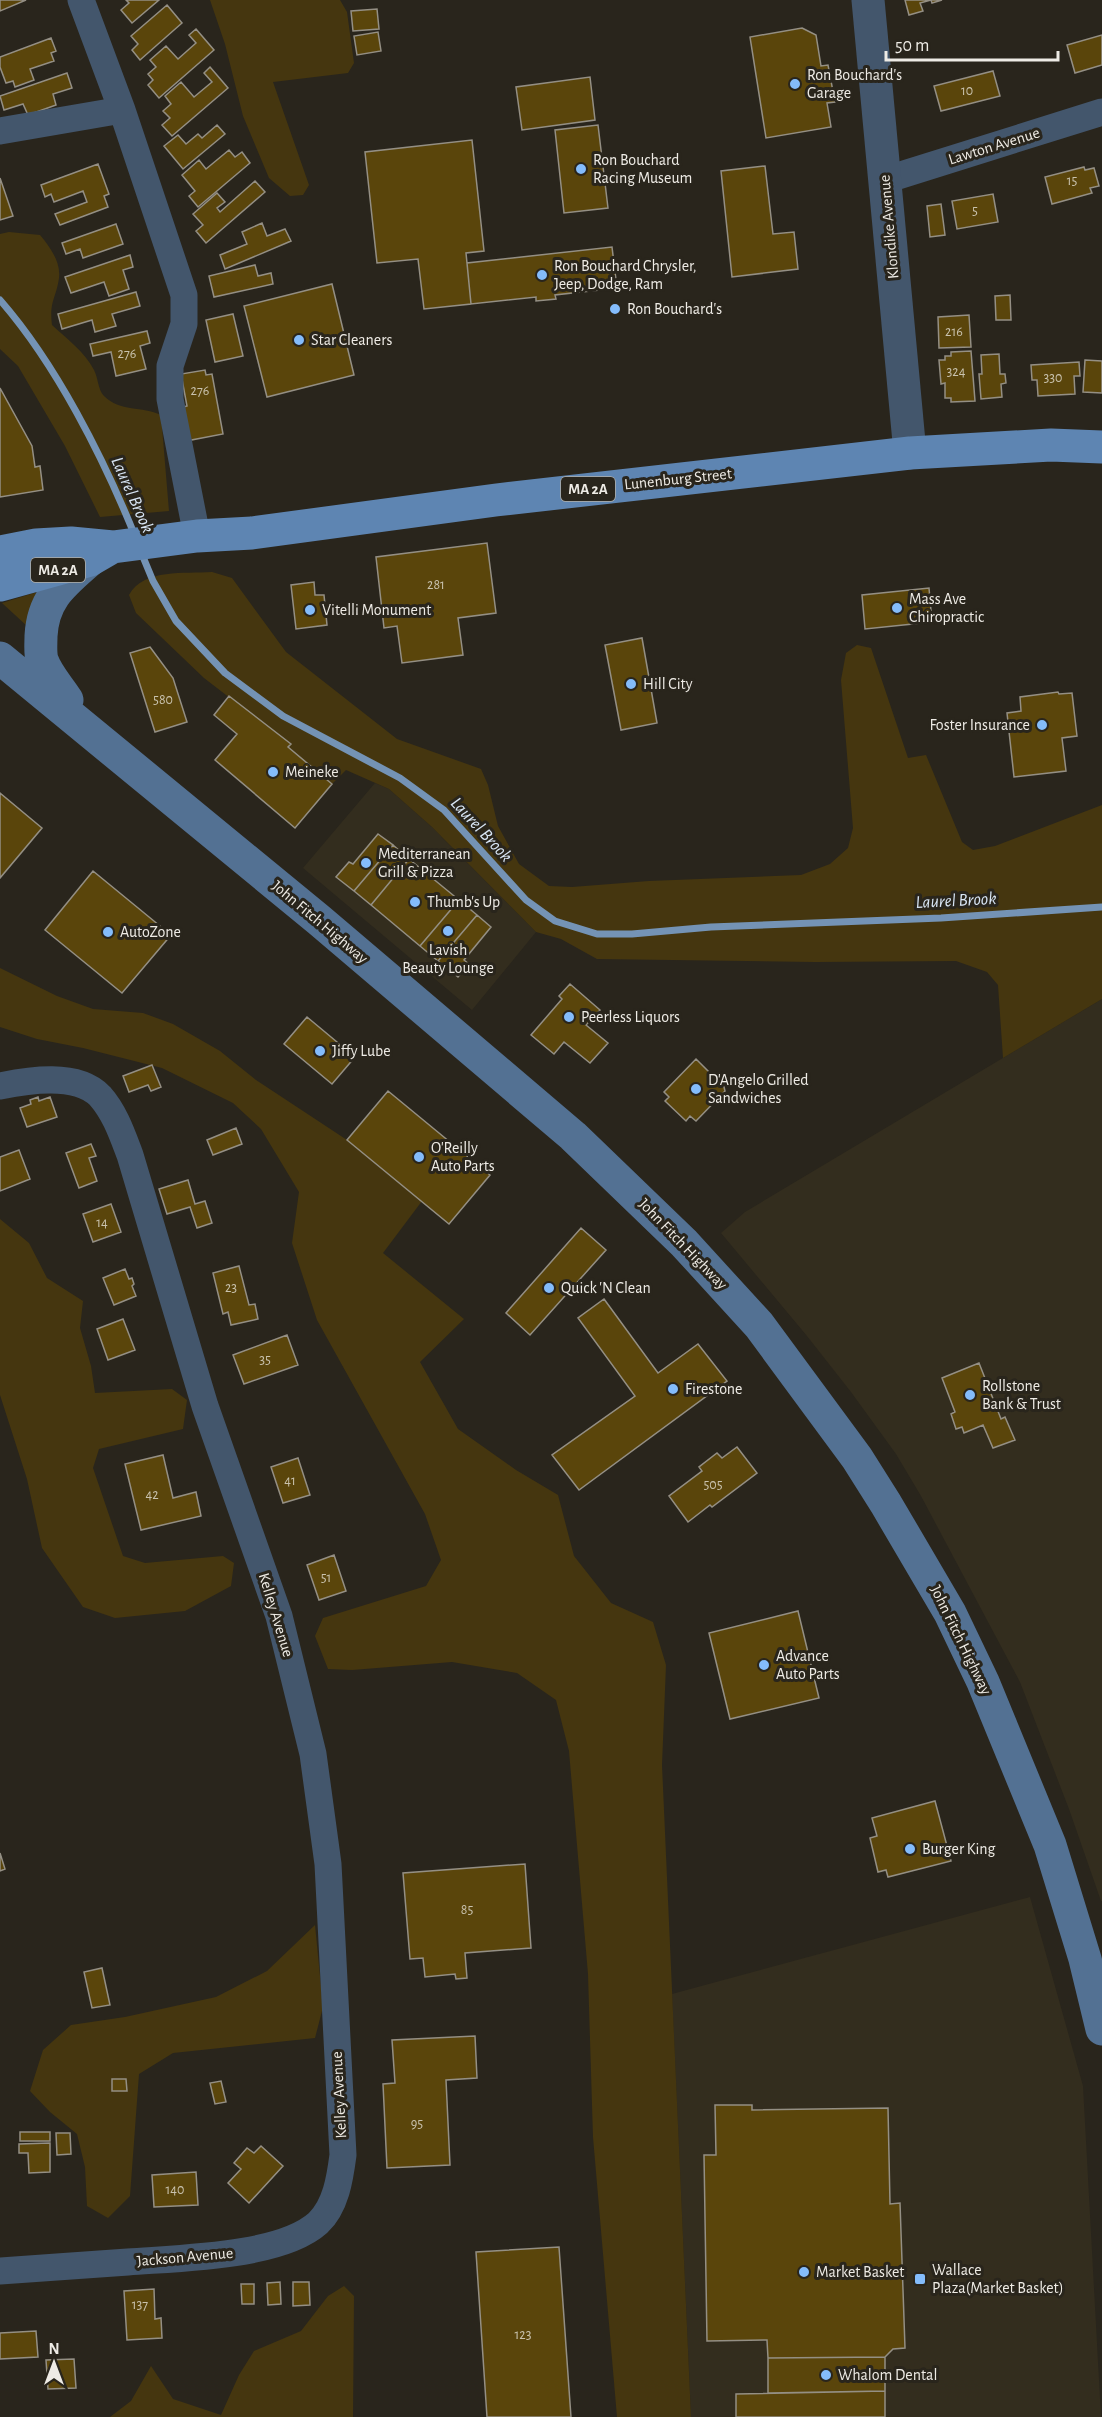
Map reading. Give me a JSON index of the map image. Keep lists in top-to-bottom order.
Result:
{
  "streets": {
    "main road": ["Lunenburg Street", "MA 2A", "John Fitch Highway"],
    "street": [
      "Lawton Avenue",
      "Klondike Avenue",
      "Kelley Avenue",
      "Jackson Avenue"
    ]
  },
  "crossings": [
    ["Lawton Avenue", "Klondike Avenue"],
    ["Klondike Avenue", "Lunenburg Street"],
    ["Kelley Avenue", "Jackson Avenue"]
  ],
  "water": ["Laurel Brook"],
  "places": {
    "other": [
      "Ron Bouchard's Garage",
      "Ron Bouchard Racing Museum",
      "Ron Bouchard Chrysler, Jeep, Dodge, Ram",
      "Ron Bouchard's",
      "Star Cleaners",
      "Mass Ave Chiropractic",
      "Vitelli Monument",
      "Hill City",
      "Foster Insurance",
      "Meineke",
      "Mediterranean Grill & Pizza",
      "Thumb's Up",
      "Lavish Beauty Lounge",
      "AutoZone",
      "Peerless Liquors",
      "Jiffy Lube",
      "D'Angelo Grilled Sandwiches",
      "O'Reilly Auto Parts",
      "Quick 'N Clean",
      "Firestone",
      "Rollstone Bank & Trust",
      "Advance Auto Parts",
      "Burger King",
      "Market Basket",
      "Whalom Dental"
    ],
    "transit": ["Wallace Plaza(Market Basket)"]
  },
  "house_numbers": [
    "10",
    "15",
    "5",
    "216",
    "276",
    "324",
    "330",
    "276",
    "281",
    "580",
    "14",
    "23",
    "35",
    "41",
    "505",
    "42",
    "51",
    "85",
    "95",
    "140",
    "137",
    "123"
  ],
  "scale_bar": "50 m",
  "north": "top"
}
